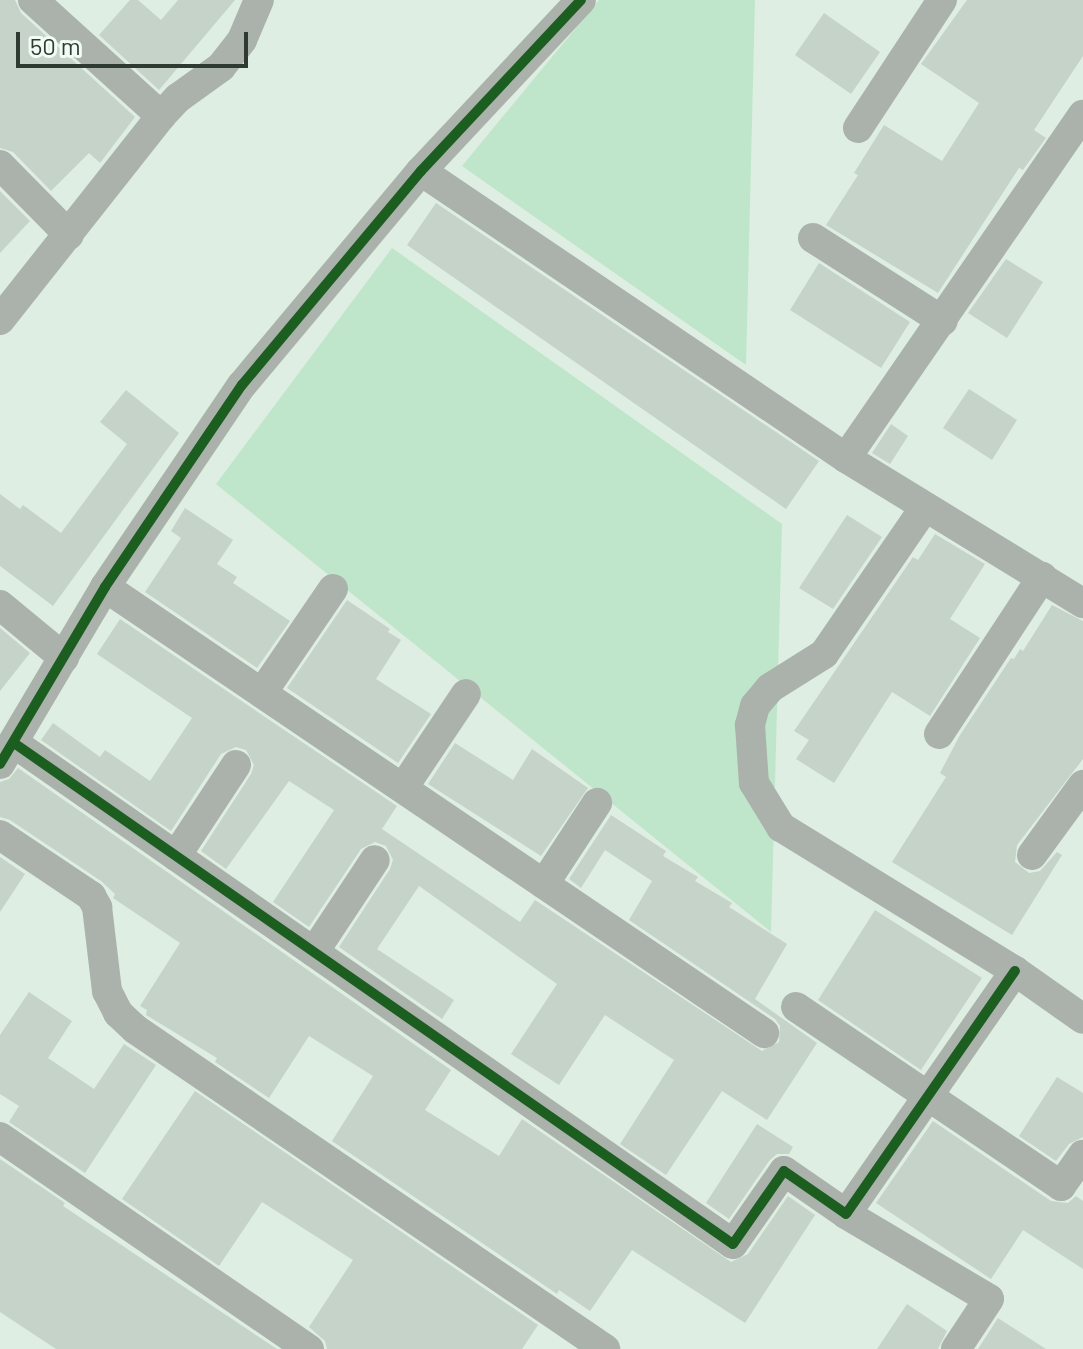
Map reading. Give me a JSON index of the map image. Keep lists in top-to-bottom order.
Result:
{
  "scale_bar": "50 m"
}
